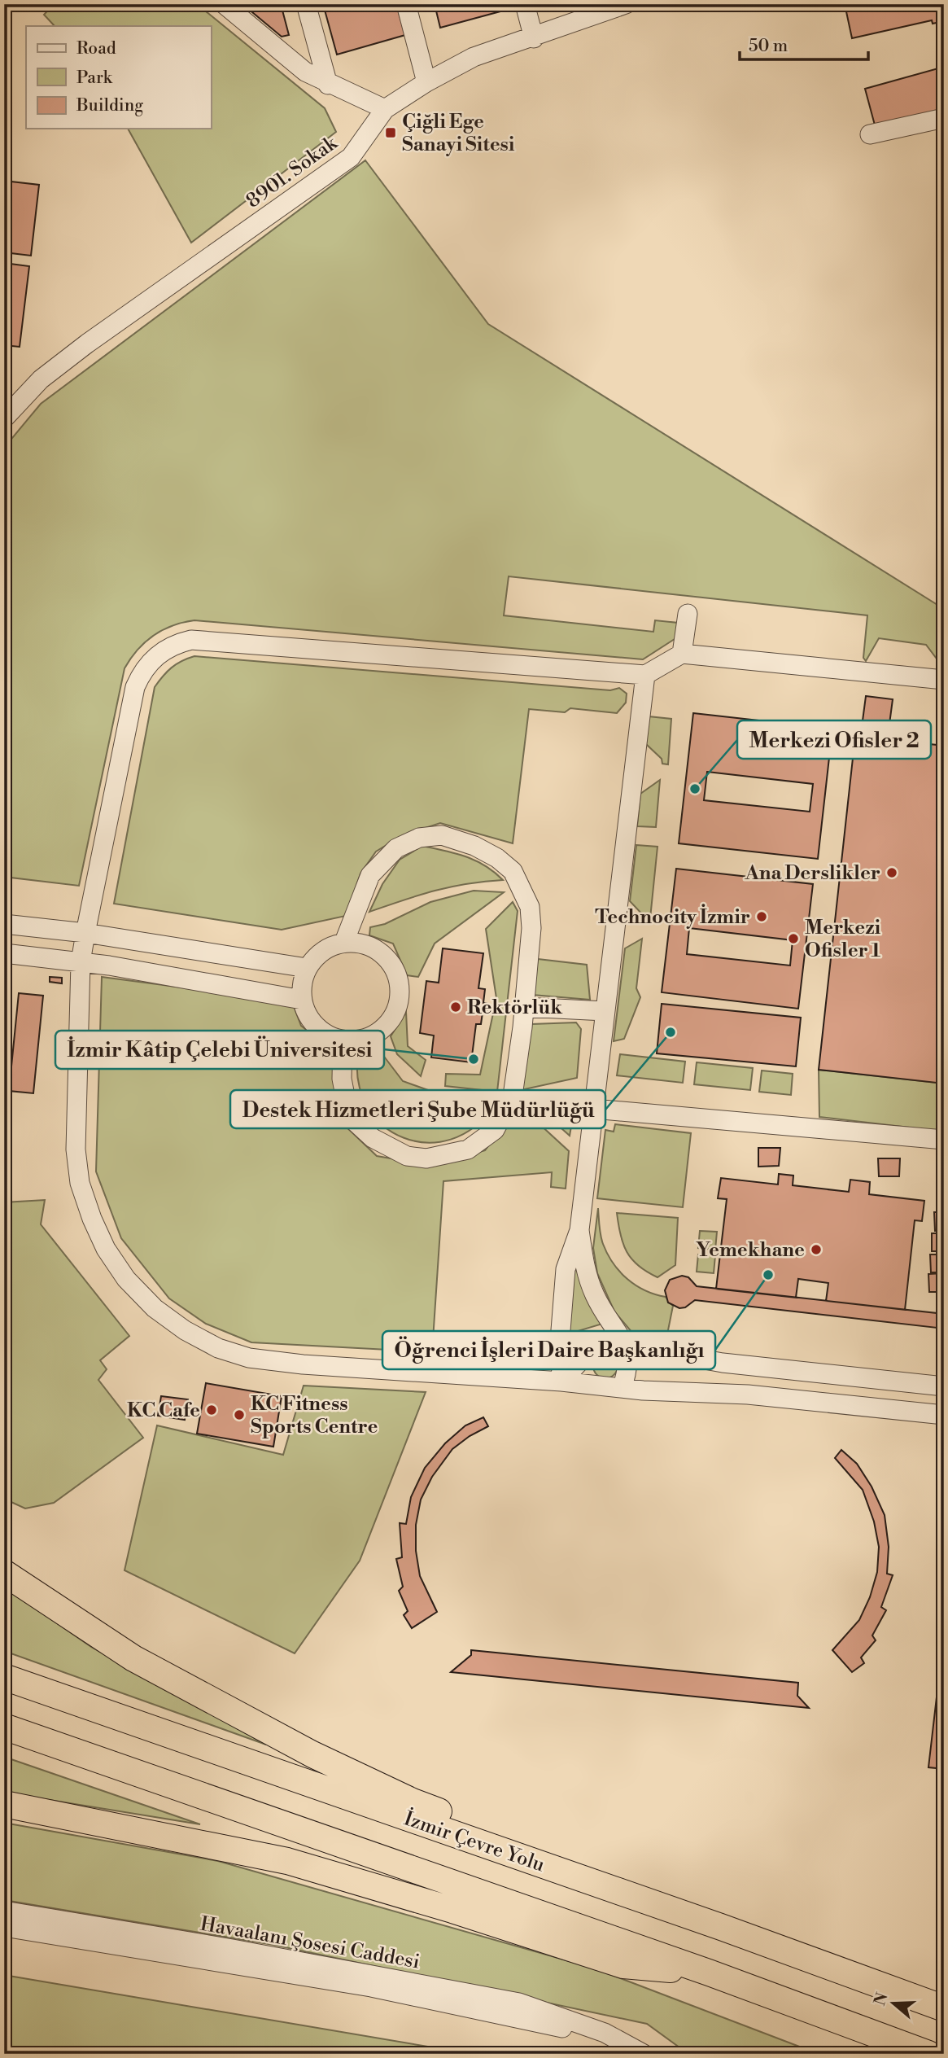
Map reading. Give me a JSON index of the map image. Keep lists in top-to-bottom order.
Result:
{
  "streets": {
    "highway": ["İzmir Çevre Yolu"],
    "street": ["8901. Sokak", "Havaalanı Şosesi Caddesi"]
  },
  "places": {
    "transit": ["Çiğli Ege Sanayi Sitesi"],
    "other": [
      "Merkezi Ofisler 2",
      "Ana Derslikler",
      "Technocity İzmir",
      "Merkezi Ofisler 1",
      "Rektörlük",
      "Destek Hizmetleri Şube Müdürlüğü",
      "İzmir Kâtip Çelebi Üniversitesi",
      "Yemekhane",
      "Öğrenci İşleri Daire Başkanlığı",
      "KC Cafe",
      "KC Fitness Sports Centre"
    ]
  },
  "legend": ["Road", "Park", "Building"],
  "scale_bar": "50 m",
  "north": "left"
}
